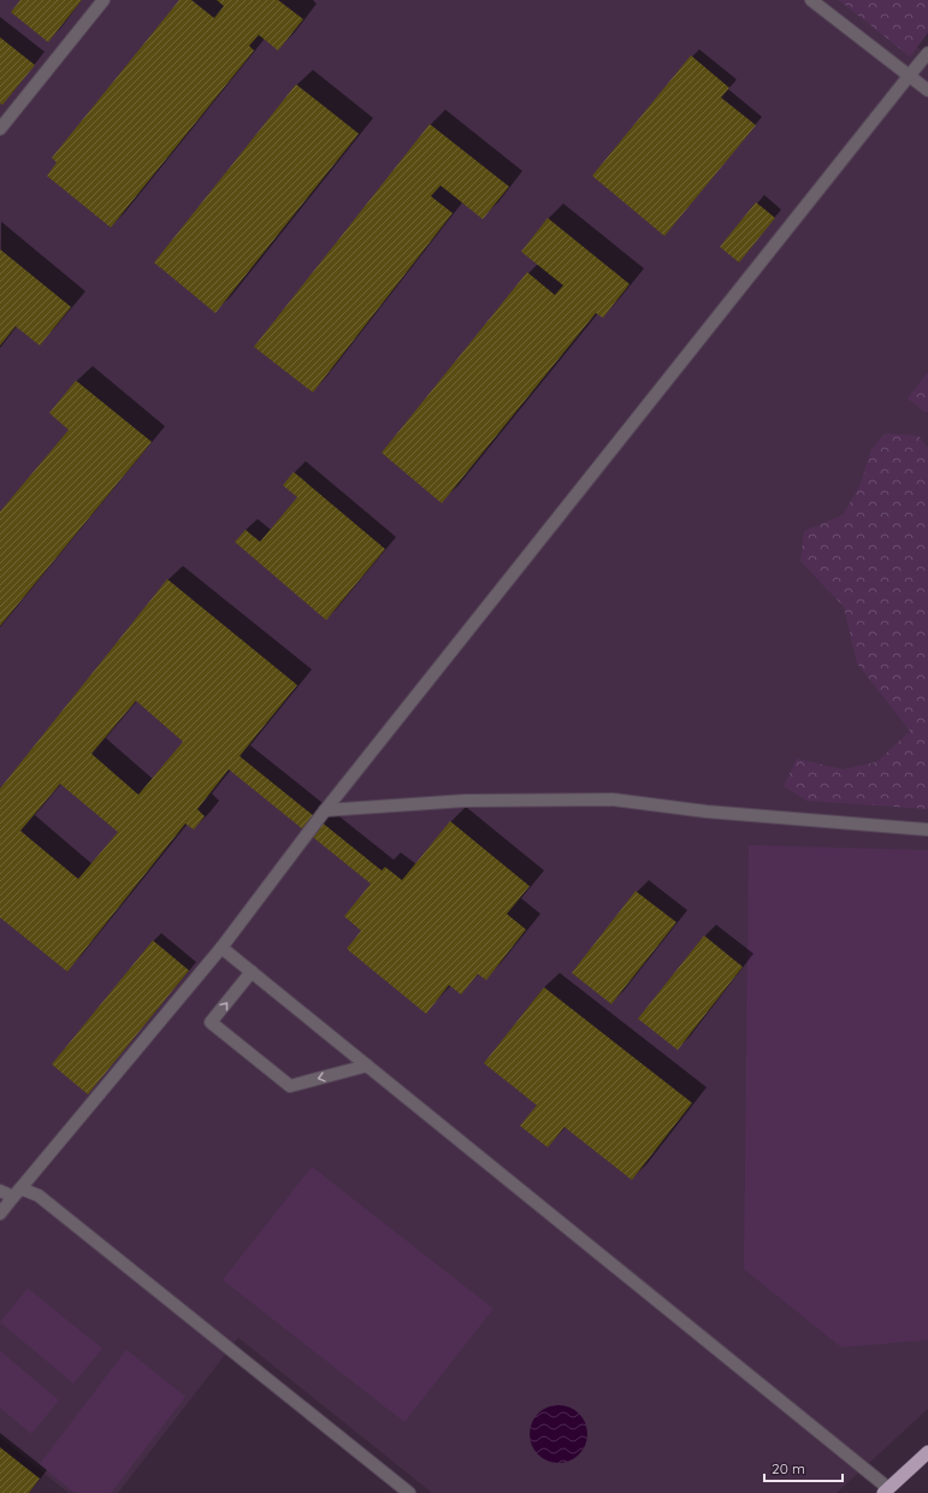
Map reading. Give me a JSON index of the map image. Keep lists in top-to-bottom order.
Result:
{
  "scale_bar": "20 m"
}
